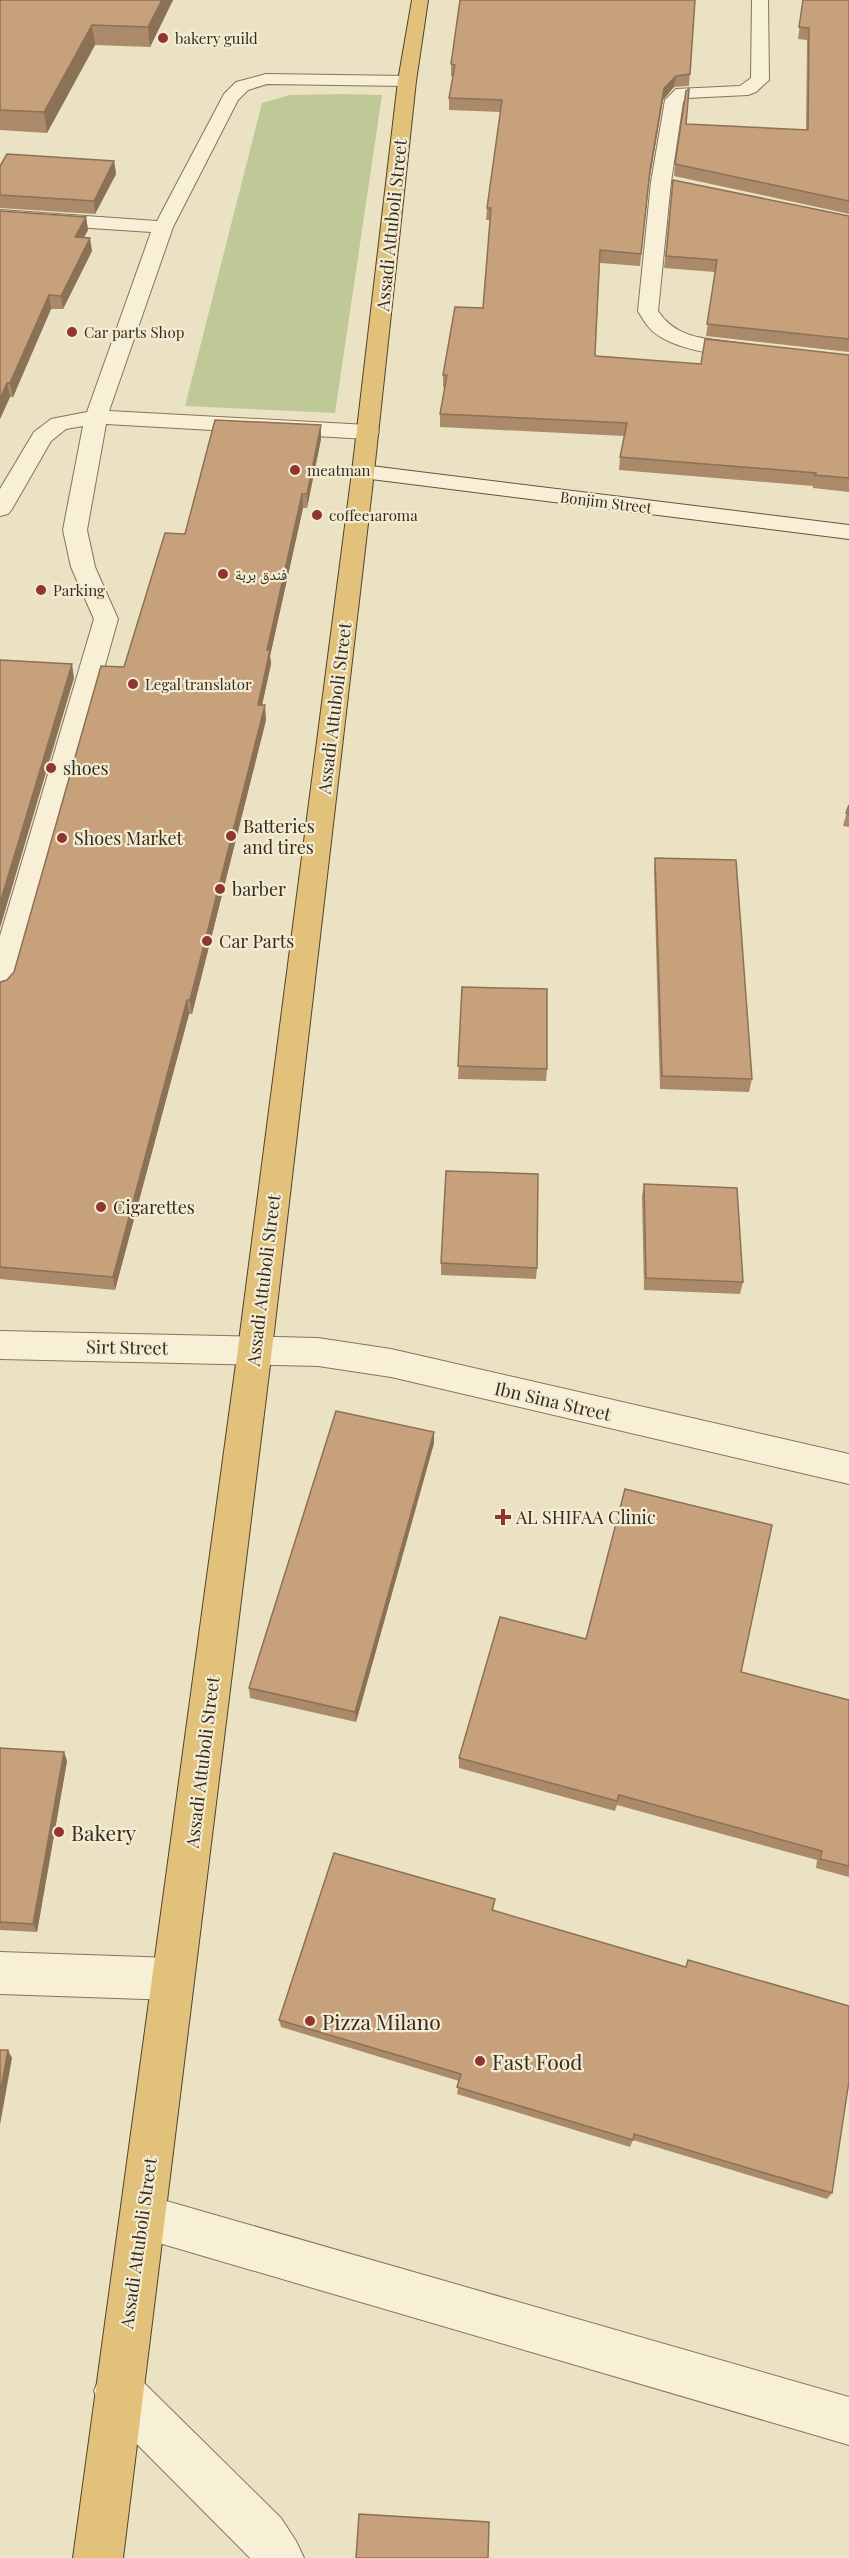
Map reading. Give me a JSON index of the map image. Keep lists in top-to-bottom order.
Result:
{
  "streets": {
    "highway": ["Assadi Attuboli Street"],
    "street": ["Bonjim Street", "Sirt Street", "Ibn Sina Street"]
  },
  "crossings": [
    ["Assadi Attuboli Street", "Bonjim Street"],
    ["Assadi Attuboli Street", "Sirt Street"],
    ["Assadi Attuboli Street", "Ibn Sina Street"],
    ["Sirt Street", "Ibn Sina Street"]
  ],
  "places": {
    "other": [
      "bakery guild",
      "Car parts Shop",
      "meatman",
      "coffee1aroma",
      "فندق بربة",
      "Parking",
      "Legal translator",
      "shoes",
      "Batteries and tires",
      "Shoes Market",
      "barber",
      "Car Parts",
      "Cigarettes",
      "Bakery",
      "Pizza Milano",
      "Fast Food"
    ],
    "health": ["AL SHIFAA Clinic"]
  }
}
